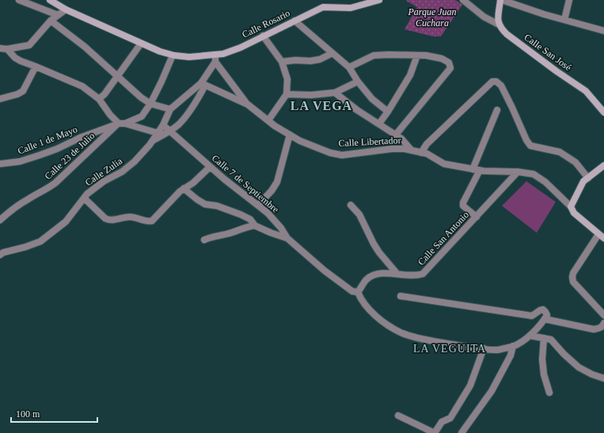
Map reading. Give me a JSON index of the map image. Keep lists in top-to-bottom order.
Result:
{
  "streets": {
    "street": [
      "Calle Rosario",
      "Calle San José",
      "Calle 1 de Mayo",
      "Calle Libertador",
      "Calle 23 de Julio",
      "Calle Zulia",
      "Calle 7 de Septiembre",
      "Calle San Antonio"
    ]
  },
  "crossings": [
    ["Calle Rosario", "Calle 1 de Mayo"],
    ["Calle 1 de Mayo", "Calle 23 de Julio"],
    ["Calle Libertador", "Calle Zulia"],
    ["Calle Libertador", "Calle San Antonio"],
    ["Calle Zulia", "Calle 7 de Septiembre"],
    ["Calle 7 de Septiembre", "Calle San Antonio"]
  ],
  "districts": ["LA VEGA", "LA VEGUITA"],
  "parks": ["Parque Juan Cuchara"],
  "scale_bar": "100 m"
}
